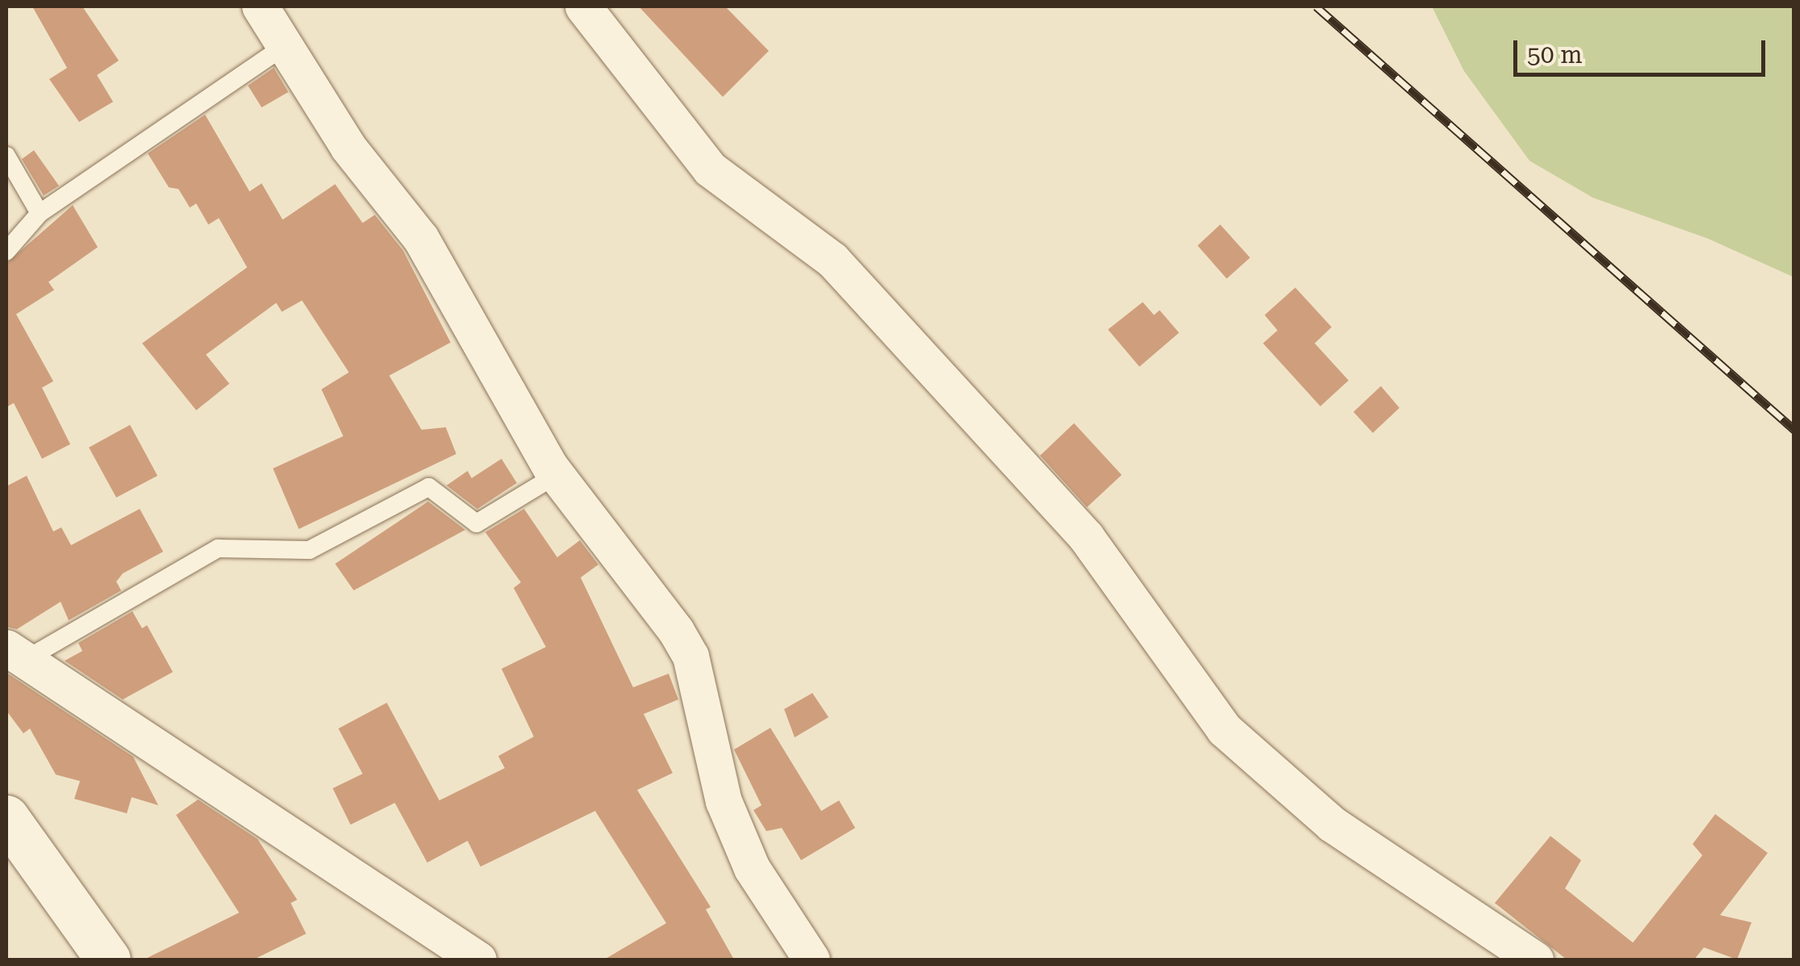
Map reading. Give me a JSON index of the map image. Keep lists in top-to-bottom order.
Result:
{
  "scale_bar": "50 m"
}
